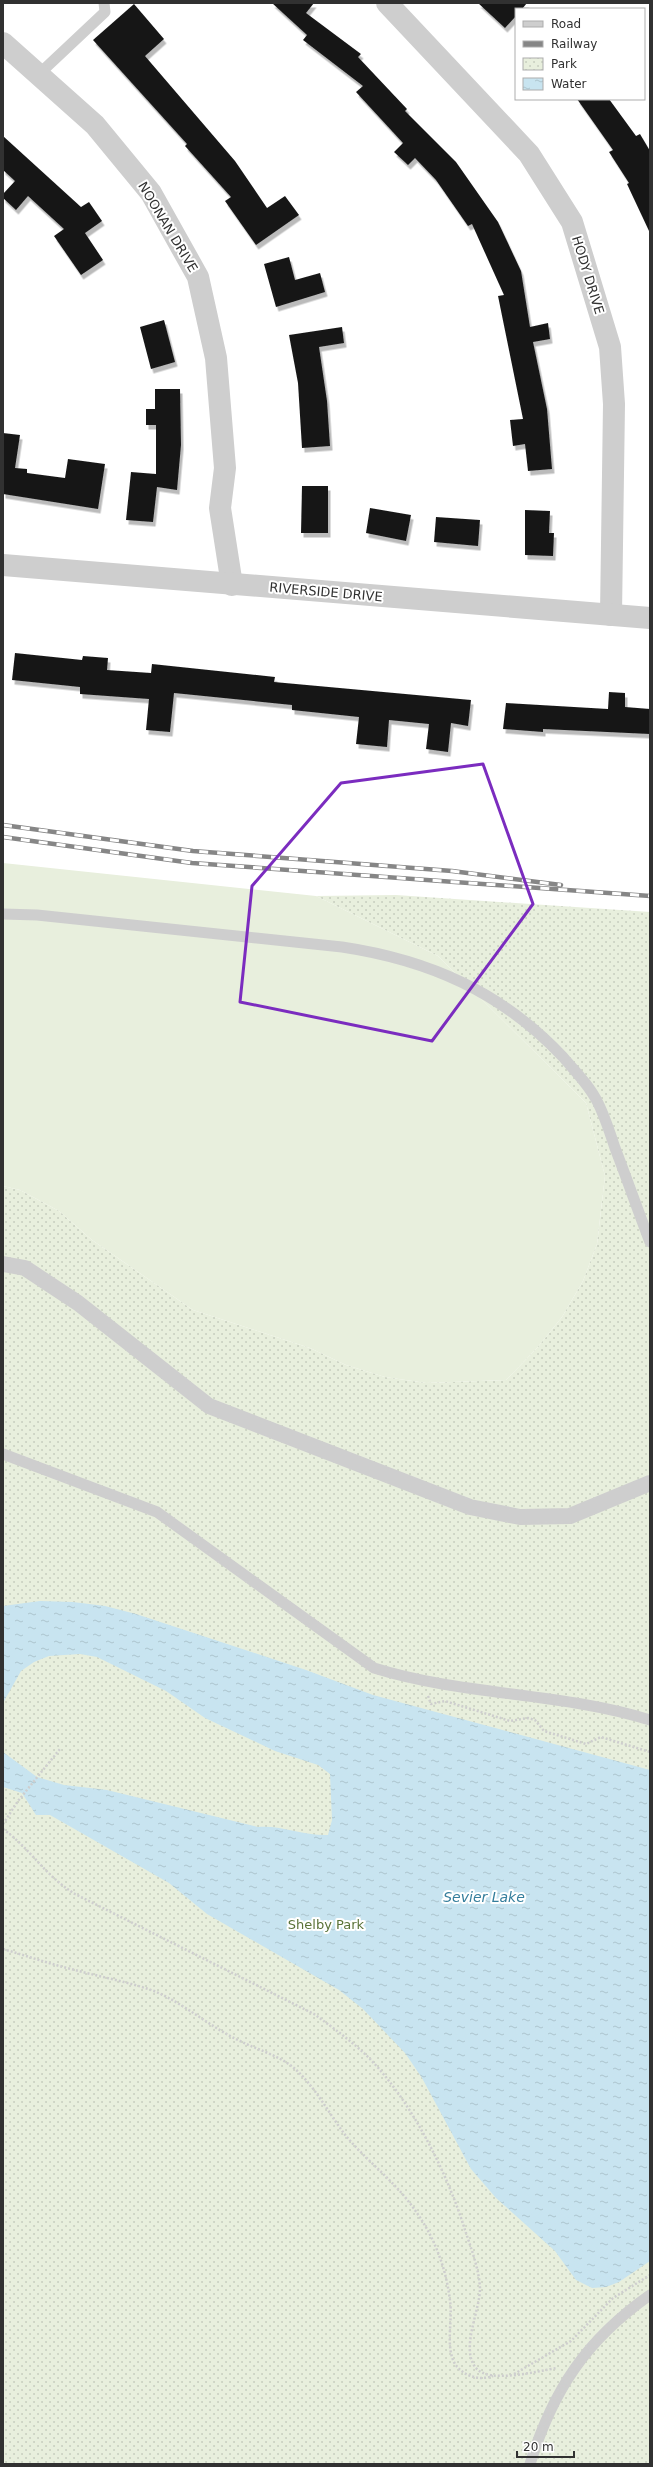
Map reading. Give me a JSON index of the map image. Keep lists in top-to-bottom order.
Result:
{
  "streets": {
    "street": ["NOONAN DRIVE", "HODY DRIVE", "RIVERSIDE DRIVE"]
  },
  "crossings": [
    ["NOONAN DRIVE", "RIVERSIDE DRIVE"],
    ["HODY DRIVE", "RIVERSIDE DRIVE"]
  ],
  "water": ["Sevier Lake"],
  "parks": ["Shelby Park"],
  "legend": [
    "Road",
    "Railway",
    "Park",
    "Water"
  ],
  "scale_bar": "20 m"
}
